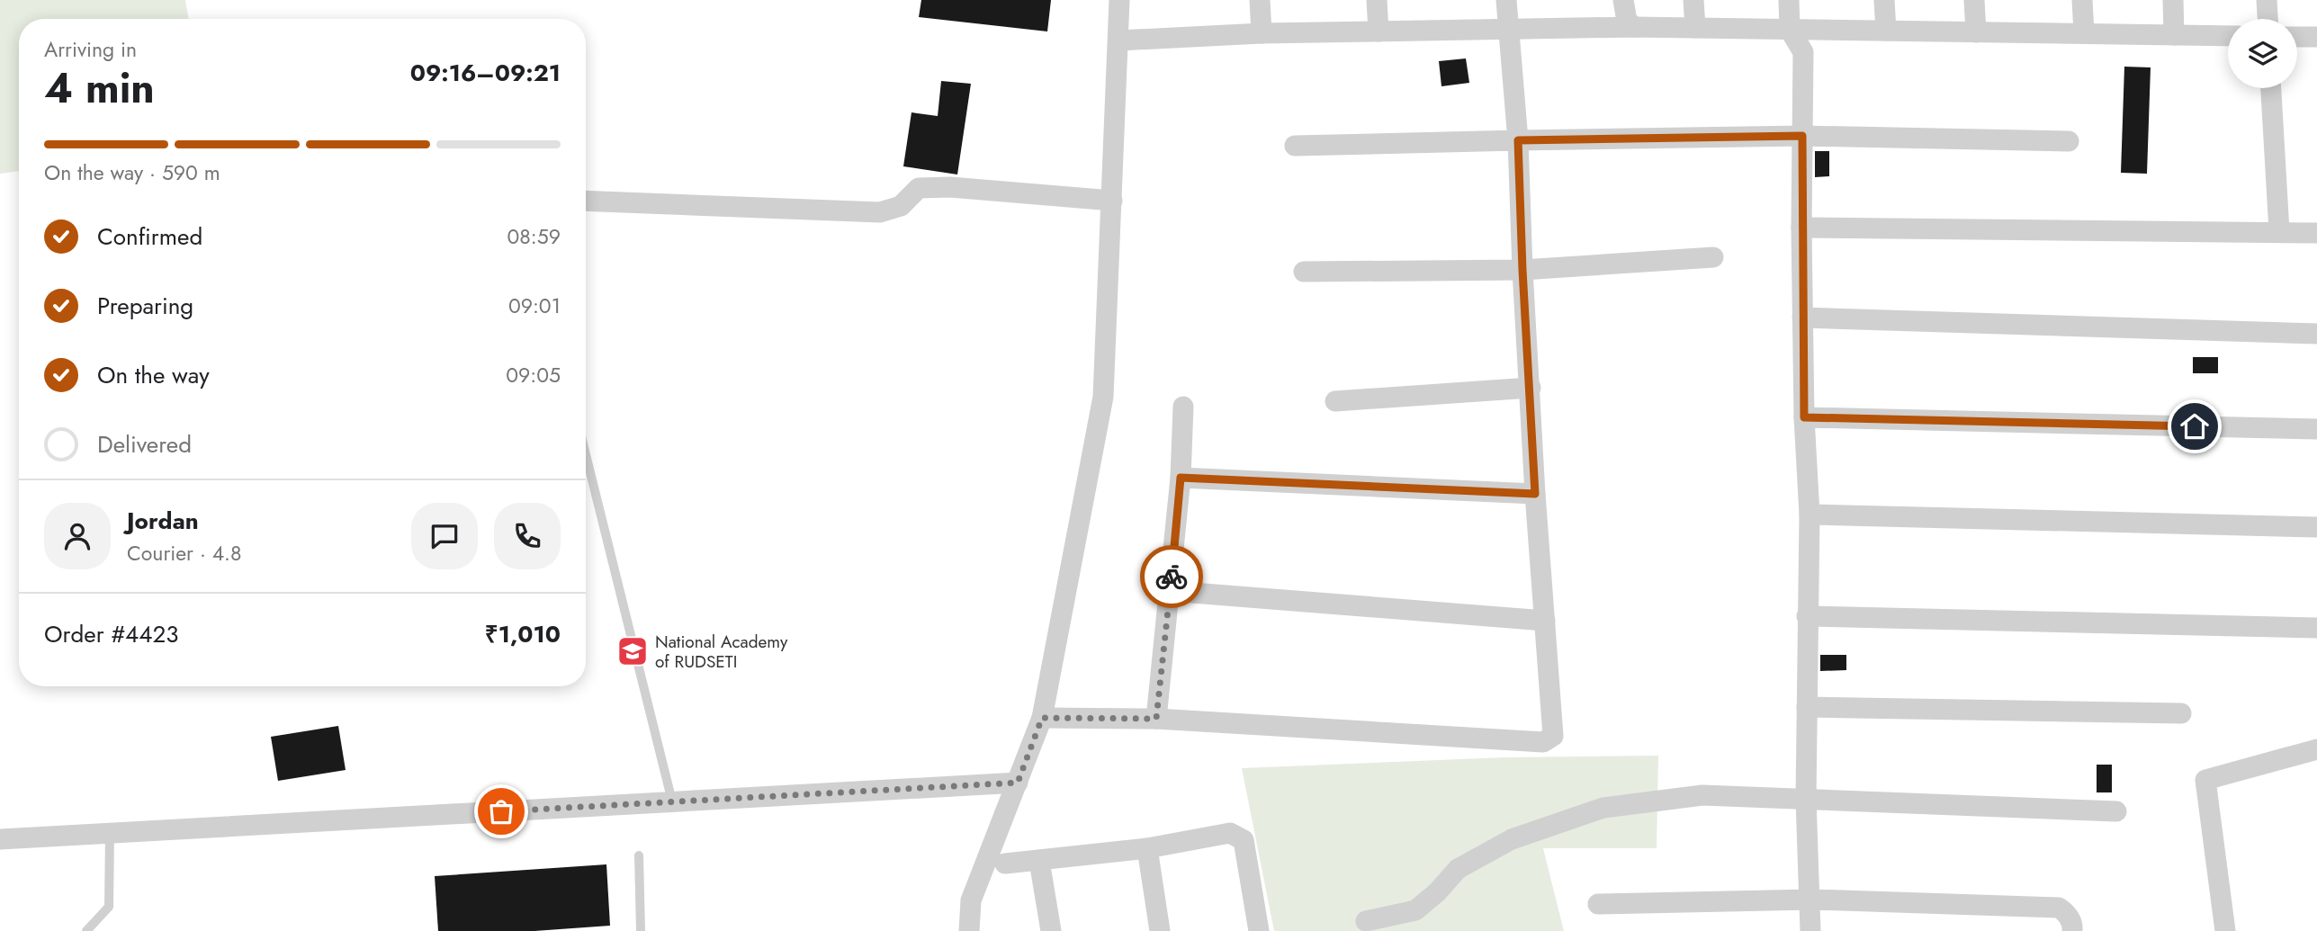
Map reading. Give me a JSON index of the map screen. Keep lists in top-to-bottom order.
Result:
{
  "places": {
    "school or university": ["National Academy of RUDSETI"]
  },
  "page": {
    "heading": ["4 min", "Arriving in", "09:16–09:21"],
    "panel": [
      "Jordan",
      "Courier · 4.8",
      "Order #4423",
      "₹1,010"
    ],
    "bar": "On the way · 590 m",
    "list": [
      ["Confirmed", "08:59"],
      ["Preparing", "09:01"],
      ["On the way", "09:05"],
      "Delivered"
    ]
  }
}
